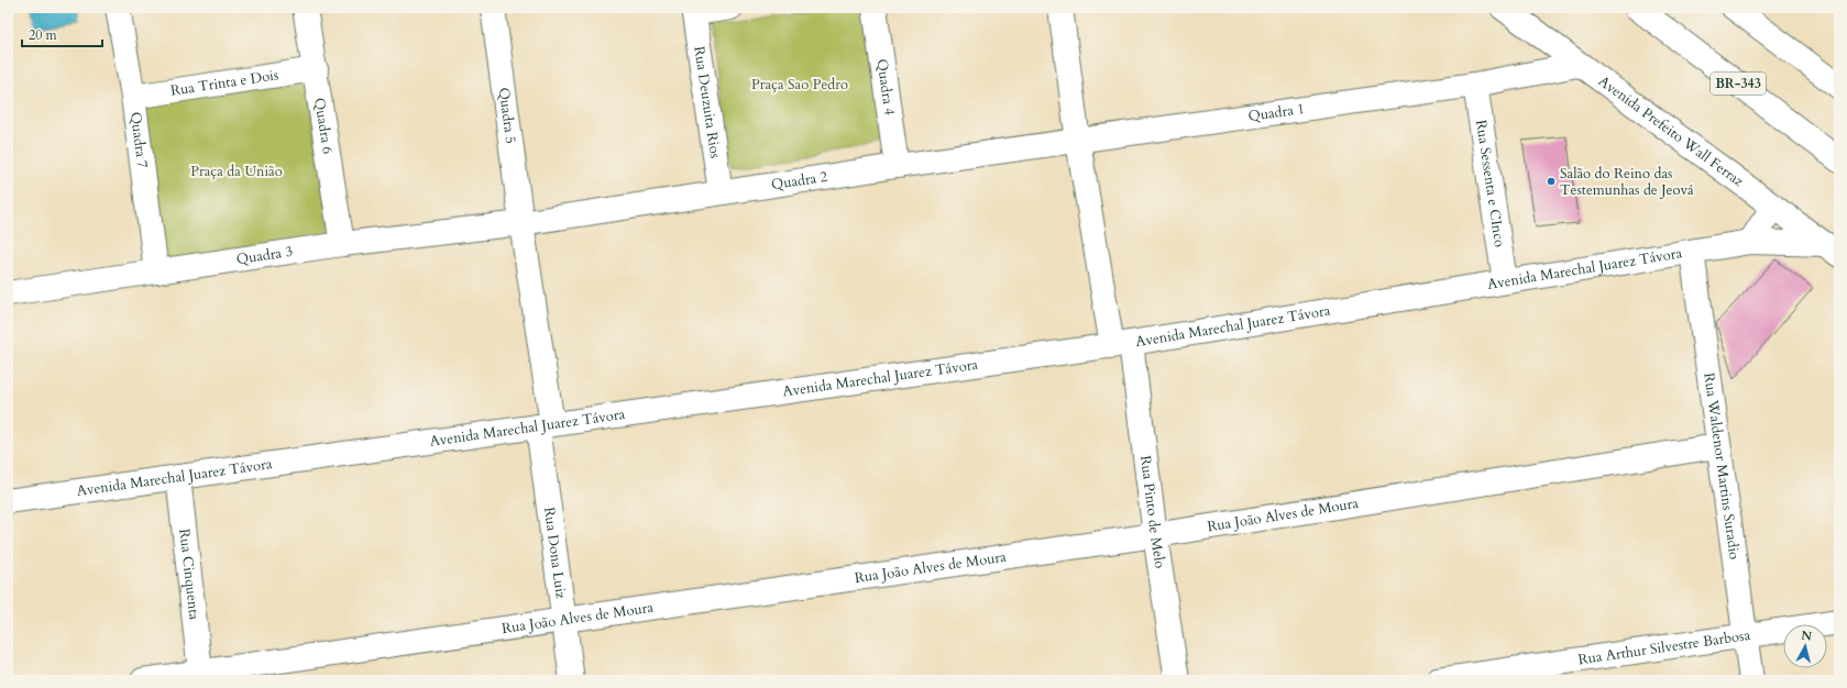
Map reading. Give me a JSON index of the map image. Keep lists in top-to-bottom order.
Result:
{
  "streets": {
    "main road": [
      "Rua Trinta e Dois",
      "BR-343",
      "Quadra 4",
      "Rua Deuzuita Rios",
      "Quadra 1",
      "Quadra 5",
      "Quadra 6",
      "Avenida Prefeito Wall Ferraz",
      "Quadra 7",
      "Quadra 2",
      "Rua Sessenta e CInco",
      "Quadra 3",
      "Avenida Marechal Juarez Távora",
      "Rua Waldenor Martins Suradio",
      "Rua Pinto de Melo",
      "Rua João Alves de Moura",
      "Rua Dona Luiz",
      "Rua Cinquenta",
      "Rua Arthur Silvestre Barbosa"
    ]
  },
  "crossings": [
    ["Rua Trinta e Dois", "Quadra 6"],
    ["Rua Trinta e Dois", "Quadra 7"],
    ["Quadra 4", "Quadra 2"],
    ["Rua Deuzuita Rios", "Quadra 2"],
    ["Quadra 1", "Avenida Prefeito Wall Ferraz"],
    ["Quadra 1", "Quadra 2"],
    ["Quadra 1", "Rua Sessenta e CInco"],
    ["Quadra 1", "Rua Pinto de Melo"],
    ["Quadra 5", "Quadra 2"],
    ["Quadra 5", "Quadra 3"],
    ["Quadra 5", "Rua Dona Luiz"],
    ["Quadra 6", "Quadra 3"],
    ["Avenida Prefeito Wall Ferraz", "Avenida Marechal Juarez Távora"],
    ["Quadra 7", "Quadra 3"],
    ["Quadra 2", "Quadra 3"],
    ["Quadra 2", "Rua Pinto de Melo"],
    ["Quadra 2", "Rua Dona Luiz"],
    ["Rua Sessenta e CInco", "Avenida Marechal Juarez Távora"],
    ["Quadra 3", "Rua Dona Luiz"],
    ["Avenida Marechal Juarez Távora", "Rua Waldenor Martins Suradio"],
    ["Avenida Marechal Juarez Távora", "Rua Pinto de Melo"],
    ["Avenida Marechal Juarez Távora", "Rua Dona Luiz"],
    ["Avenida Marechal Juarez Távora", "Rua Cinquenta"],
    ["Rua Waldenor Martins Suradio", "Rua João Alves de Moura"],
    ["Rua Waldenor Martins Suradio", "Rua Arthur Silvestre Barbosa"],
    ["Rua Pinto de Melo", "Rua João Alves de Moura"],
    ["Rua João Alves de Moura", "Rua Dona Luiz"],
    ["Rua João Alves de Moura", "Rua Cinquenta"]
  ],
  "parks": ["Praça Sao Pedro", "Praça da União"],
  "places": ["Salão do Reino das Testemunhas de Jeová"],
  "scale_bar": "20 m",
  "north": "top"
}
